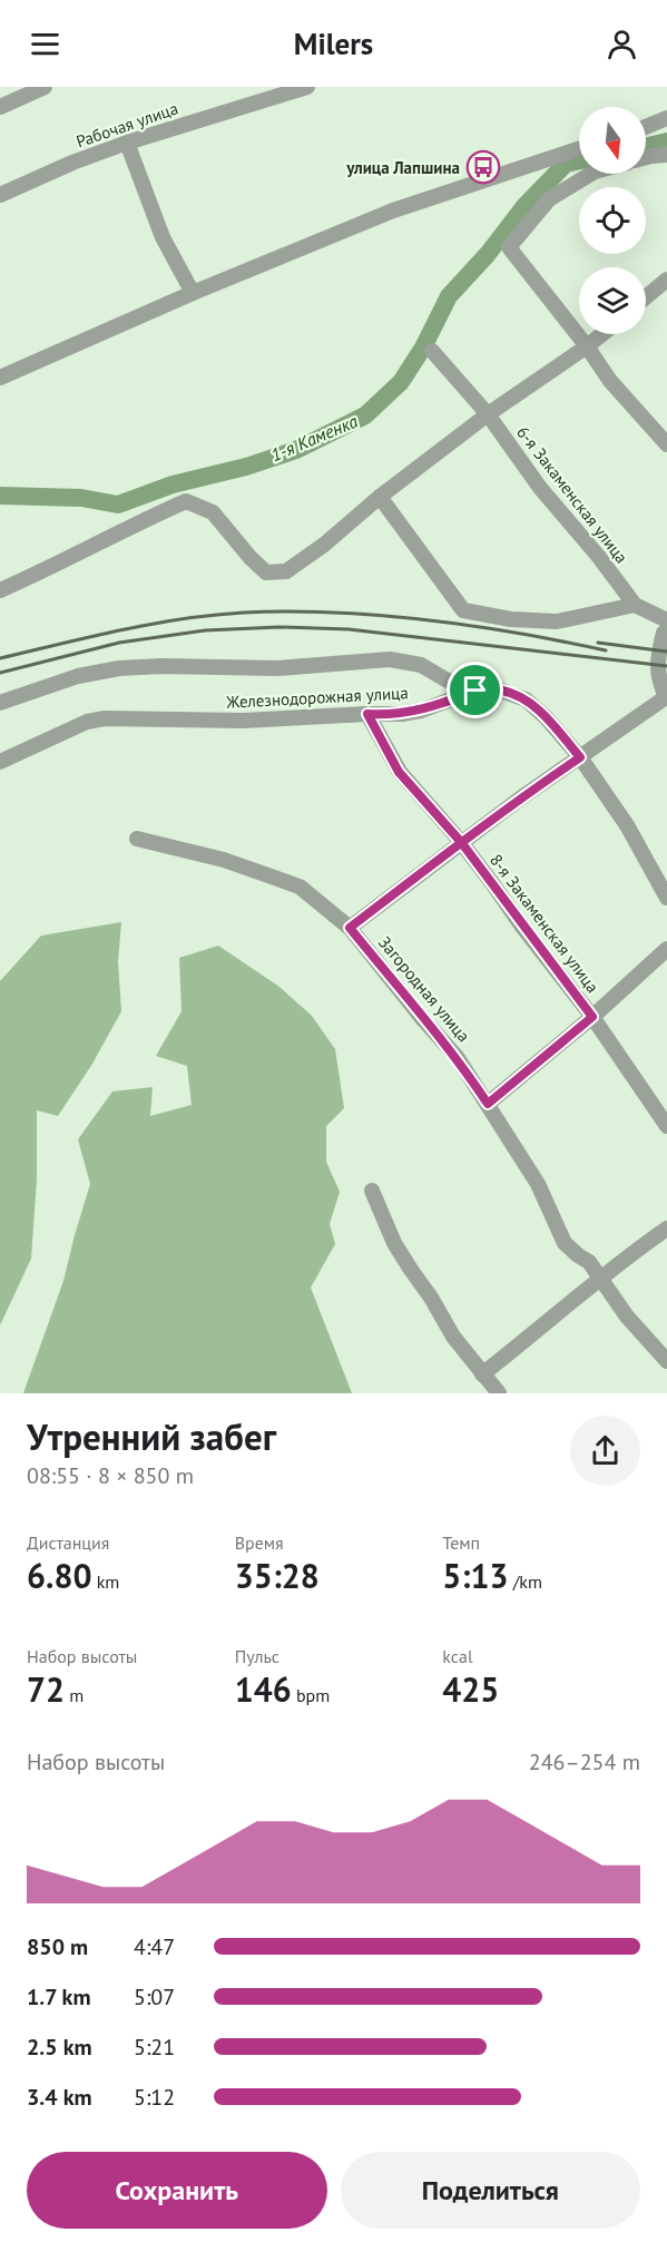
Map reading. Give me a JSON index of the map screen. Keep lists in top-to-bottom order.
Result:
{
  "streets": {
    "street": [
      "Рабочая улица",
      "6-я Закаменская улица",
      "Железнодорожная улица",
      "8-я Закаменская улица",
      "Загородная улица"
    ]
  },
  "crossings": [
    ["Железнодорожная улица", "8-я Закаменская улица"]
  ],
  "water": ["1-я Каменка"],
  "places": {
    "bus stop": ["улица Лапшина"]
  },
  "north": "bottom",
  "page": {
    "header": "Milers",
    "heading": ["Утренний забег", "08:55 · 8 × 850 m"],
    "stats": [
      ["Дистанция", "6.80 km"],
      ["Время", "35:28"],
      ["Темп", "5:13 /km"],
      ["Набор высоты", "72 m"],
      ["Пульс", "146 bpm"],
      ["kcal", "425"]
    ],
    "chart": ["Набор высоты", "246–254 m"],
    "list": [
      {
        "name": "850 m",
        "note": "4:47"
      },
      {
        "name": "1.7 km",
        "note": "5:07"
      },
      {
        "name": "2.5 km",
        "note": "5:21"
      },
      {
        "name": "3.4 km",
        "note": "5:12"
      }
    ],
    "buttons": ["Сохранить", "Поделиться"]
  }
}
